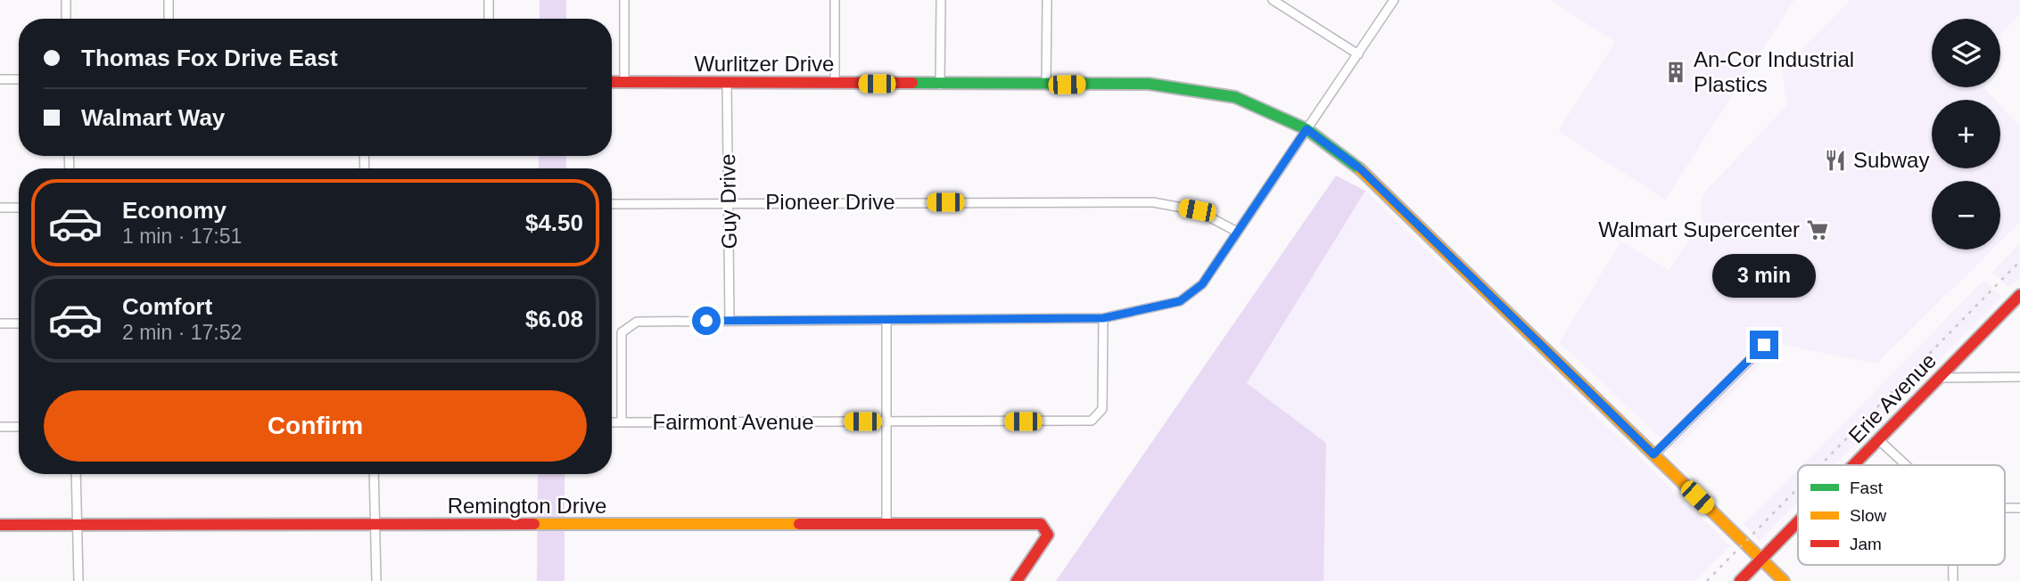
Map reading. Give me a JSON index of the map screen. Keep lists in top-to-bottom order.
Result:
{
  "streets": {
    "street": [
      "Wurlitzer Drive",
      "Guy Drive",
      "Pioneer Drive",
      "Erie Avenue",
      "Fairmont Avenue",
      "Remington Drive"
    ]
  },
  "crossings": [
    ["Wurlitzer Drive", "Guy Drive"],
    ["Wurlitzer Drive", "Erie Avenue"],
    ["Guy Drive", "Pioneer Drive"]
  ],
  "places": {
    "building": ["An-Cor Industrial Plastics"],
    "restaurant": ["Subway"],
    "supermarket": ["Walmart Supercenter"]
  },
  "legend": ["Fast", "Slow", "Jam"],
  "page": {
    "map_buttons": ["+", "−"],
    "banner": ["Thomas Fox Drive East", "Walmart Way"],
    "list": [
      {
        "name": "Economy",
        "note": "1 min · 17:51",
        "value": "$4.50"
      },
      {
        "name": "Comfort",
        "note": "2 min · 17:52",
        "value": "$6.08"
      }
    ],
    "bubble": "3 min",
    "buttons": "Confirm"
  }
}
